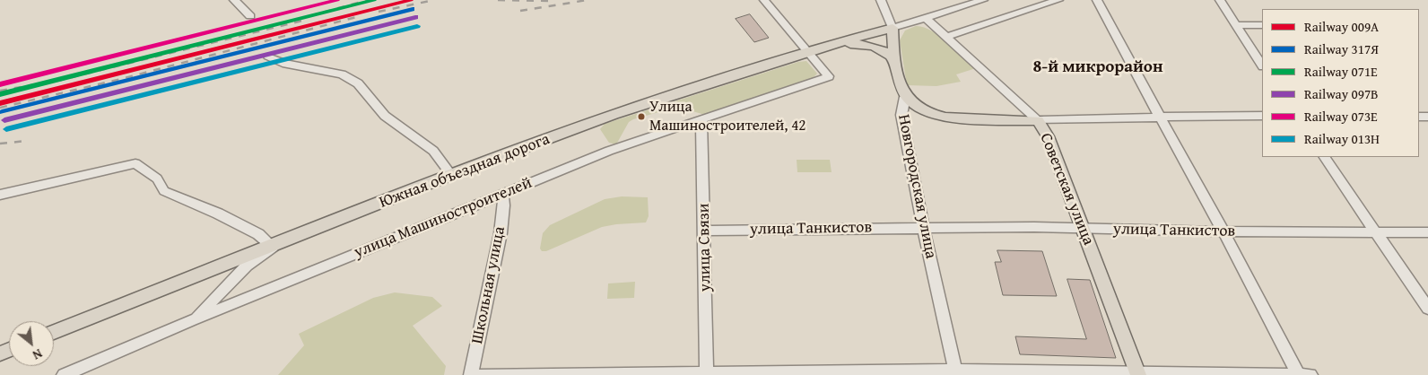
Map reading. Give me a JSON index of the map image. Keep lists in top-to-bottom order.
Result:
{
  "streets": {
    "main road": ["Южная объездная дорога", "Новгородская улица", "Советская улица"],
    "street": [
      "улица Машиностроителей",
      "улица Танкистов",
      "улица Связи",
      "Школьная улица"
    ]
  },
  "crossings": [
    ["Южная объездная дорога", "Новгородская улица"],
    ["Южная объездная дорога", "улица Машиностроителей"],
    ["Новгородская улица", "улица Танкистов"],
    ["Советская улица", "улица Танкистов"],
    ["улица Машиностроителей", "улица Связи"],
    ["улица Машиностроителей", "Школьная улица"],
    ["улица Танкистов", "улица Связи"]
  ],
  "districts": ["8-й микрорайон"],
  "places": ["Улица Машиностроителей, 42"],
  "lines": [
    "rail line 009А",
    "rail line 071Е",
    "rail line 073Е",
    "rail line 317Я",
    "rail line 097В",
    "rail line 013Н"
  ],
  "legend": [
    "Railway 009А",
    "Railway 317Я",
    "Railway 071Е",
    "Railway 097В",
    "Railway 073Е",
    "Railway 013Н"
  ],
  "north": "bottom right"
}
